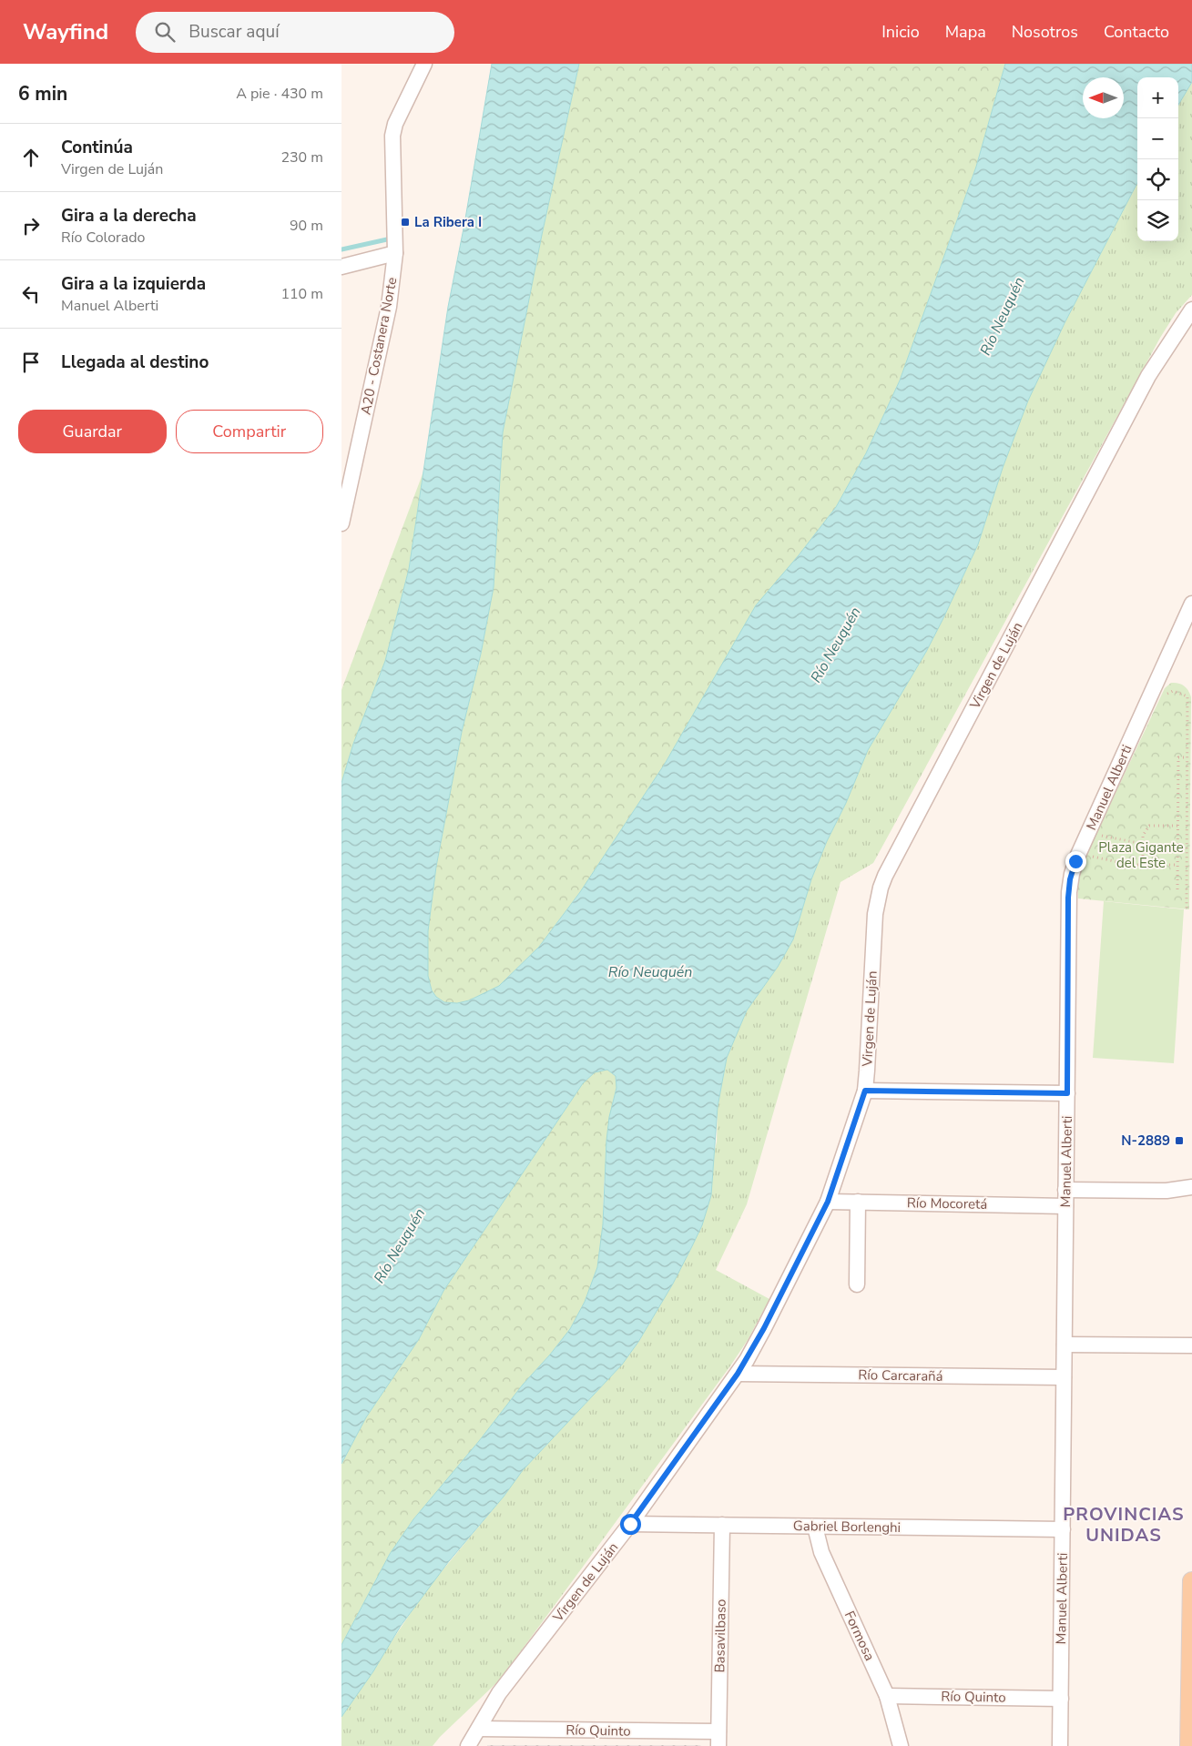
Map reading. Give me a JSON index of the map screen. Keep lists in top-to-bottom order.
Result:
{
  "streets": {
    "street": [
      "A20 - Costanera Norte",
      "Virgen de Luján",
      "Manuel Alberti",
      "Río Mocoretá",
      "Río Carcarañá",
      "Gabriel Borlenghi",
      "Basavilbaso",
      "Formosa",
      "Río Quinto"
    ]
  },
  "crossings": [
    ["Virgen de Luján", "Río Mocoretá"],
    ["Virgen de Luján", "Río Carcarañá"],
    ["Virgen de Luján", "Gabriel Borlenghi"],
    ["Virgen de Luján", "Río Quinto"],
    ["Manuel Alberti", "Río Mocoretá"],
    ["Manuel Alberti", "Río Carcarañá"],
    ["Manuel Alberti", "Gabriel Borlenghi"],
    ["Manuel Alberti", "Río Quinto"],
    ["Gabriel Borlenghi", "Basavilbaso"],
    ["Gabriel Borlenghi", "Formosa"],
    ["Basavilbaso", "Río Quinto"],
    ["Formosa", "Río Quinto"]
  ],
  "districts": ["PROVINCIAS UNIDAS"],
  "water": ["Río Neuquén"],
  "parks": ["Plaza Gigante del Este"],
  "places": {
    "transit": ["La Ribera I", "N-2889"]
  },
  "north": "left",
  "page": {
    "header": "Wayfind",
    "search": "Buscar aquí",
    "nav": [
      "Inicio",
      "Mapa",
      "Nosotros",
      "Contacto"
    ],
    "heading": ["6 min", "A pie · 430 m"],
    "map_buttons": ["+", "−"],
    "list": [
      ["Continúa", "Virgen de Luján", "230 m"],
      ["Gira a la derecha", "Río Colorado", "90 m"],
      ["Gira a la izquierda", "Manuel Alberti", "110 m"],
      "Llegada al destino"
    ],
    "buttons": ["Guardar", "Compartir"]
  }
}
